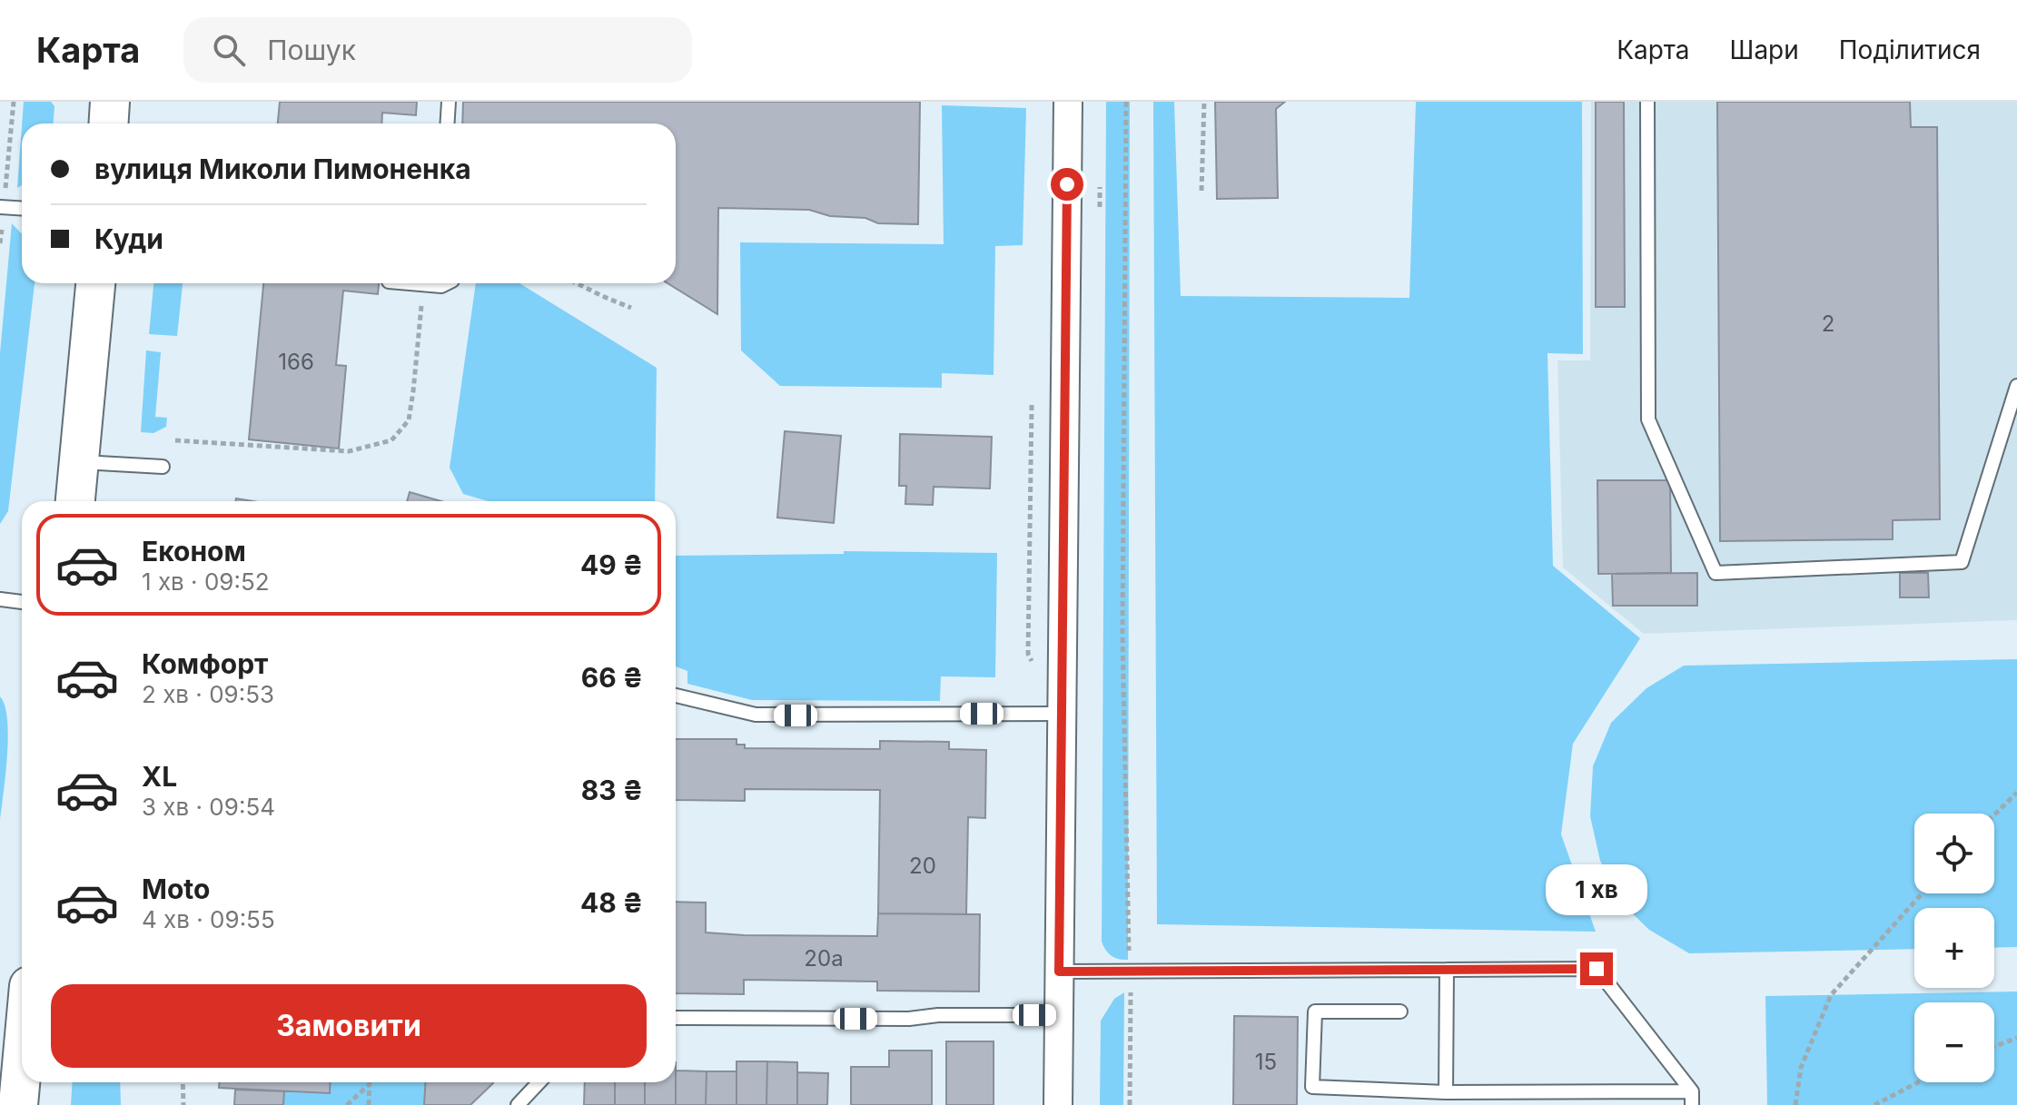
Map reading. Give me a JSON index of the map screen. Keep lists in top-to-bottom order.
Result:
{
  "house_numbers": [
    "2",
    "166",
    "20",
    "20а",
    "15"
  ],
  "page": {
    "header": "Карта",
    "search": "Пошук",
    "nav": ["Карта", "Шари", "Поділитися"],
    "banner": ["вулиця Миколи Пимоненка", "Куди"],
    "list": [
      {
        "name": "Економ",
        "note": "1 хв · 09:52",
        "value": "49 ₴"
      },
      {
        "name": "Комфорт",
        "note": "2 хв · 09:53",
        "value": "66 ₴"
      },
      {
        "name": "XL",
        "note": "3 хв · 09:54",
        "value": "83 ₴"
      },
      {
        "name": "Moto",
        "note": "4 хв · 09:55",
        "value": "48 ₴"
      }
    ],
    "map_buttons": ["+", "−"],
    "bubble": "1 хв",
    "buttons": "Замовити"
  }
}
